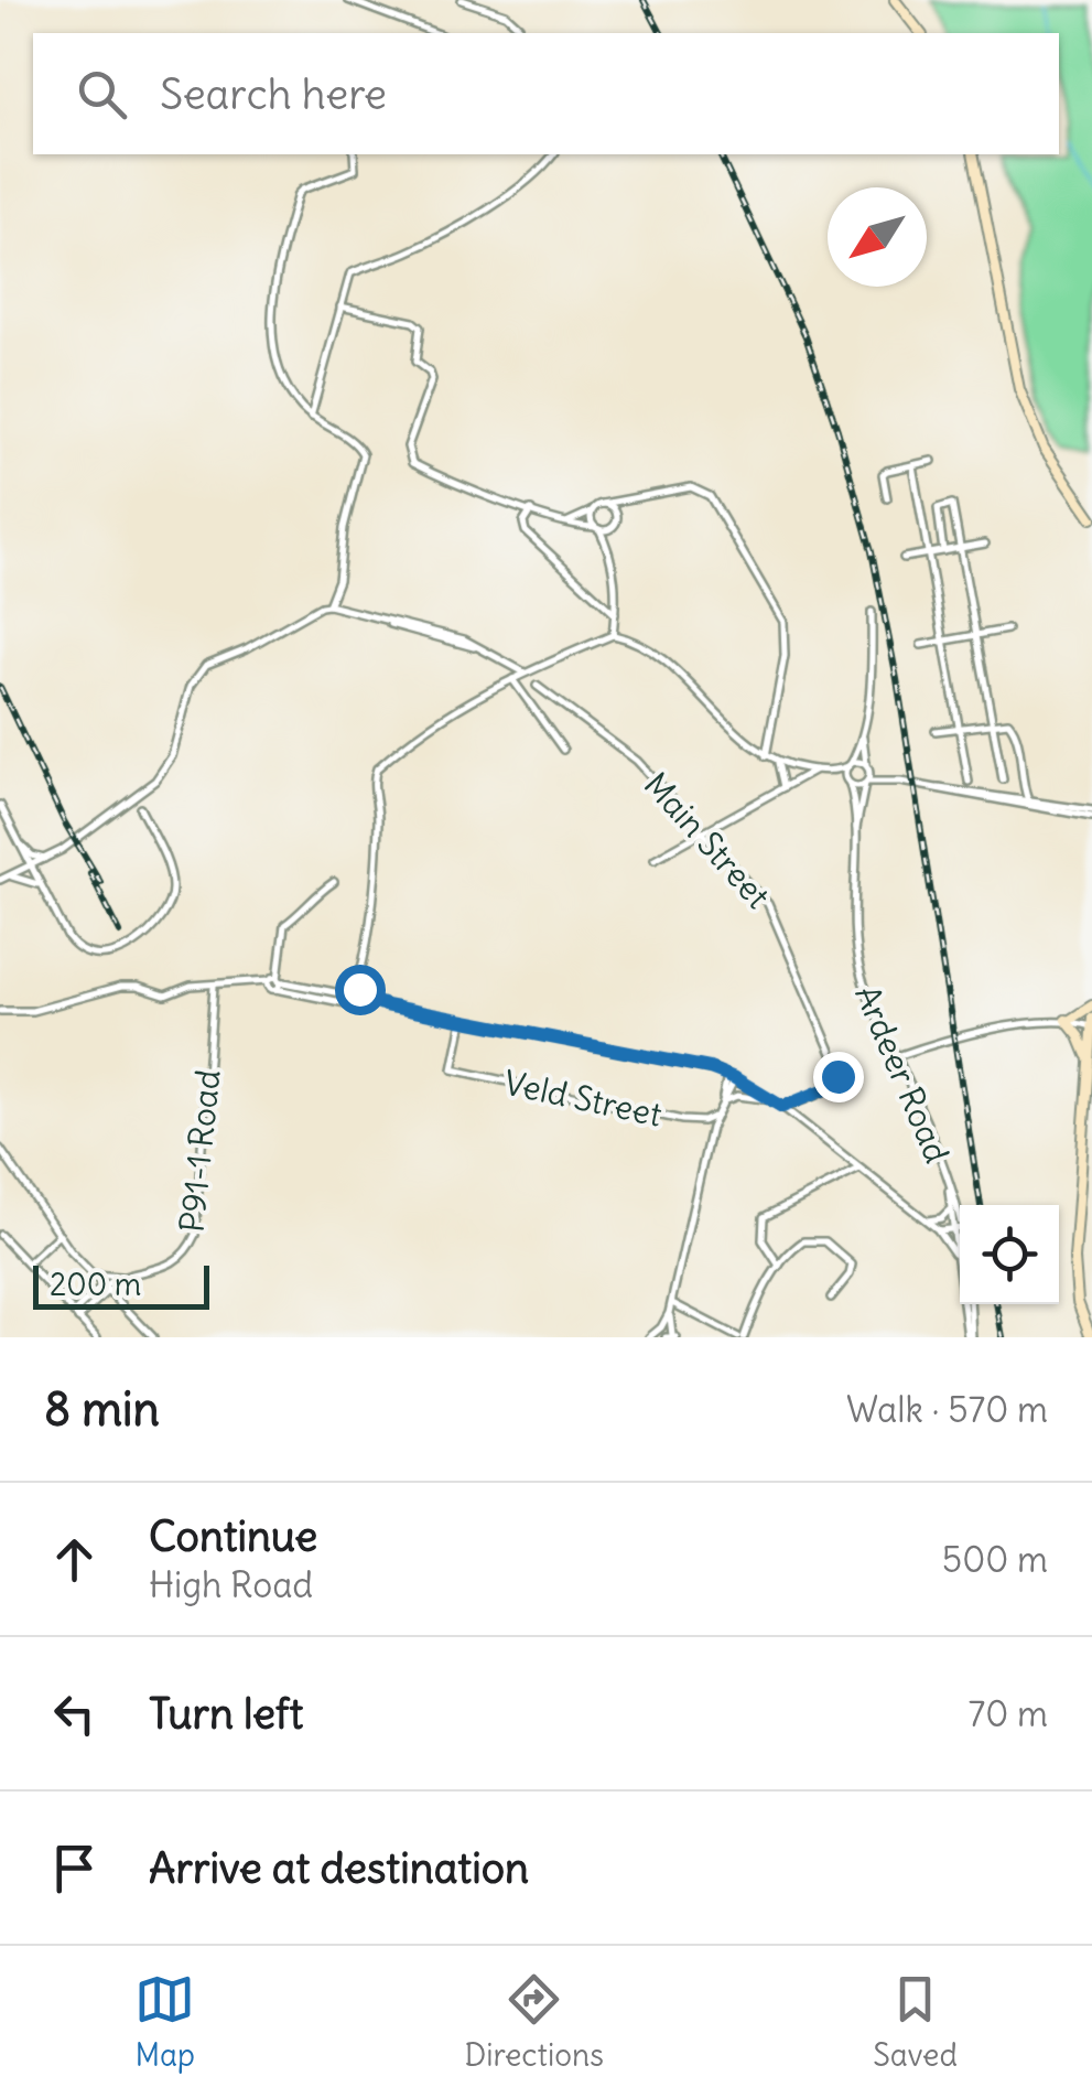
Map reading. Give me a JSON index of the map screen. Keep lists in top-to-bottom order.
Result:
{
  "streets": {
    "street": [
      "Main Street",
      "Ardeer Road",
      "Veld Street",
      "P91-1 Road"
    ]
  },
  "scale_bar": "200 m",
  "north": "bottom left",
  "page": {
    "search": "Search here",
    "scale": "200 m",
    "heading": ["8 min", "Walk · 570 m"],
    "list": [
      ["Continue", "High Road", "500 m"],
      ["Turn left", "70 m"],
      "Arrive at destination"
    ],
    "nav": ["Map", "Directions", "Saved"]
  }
}
